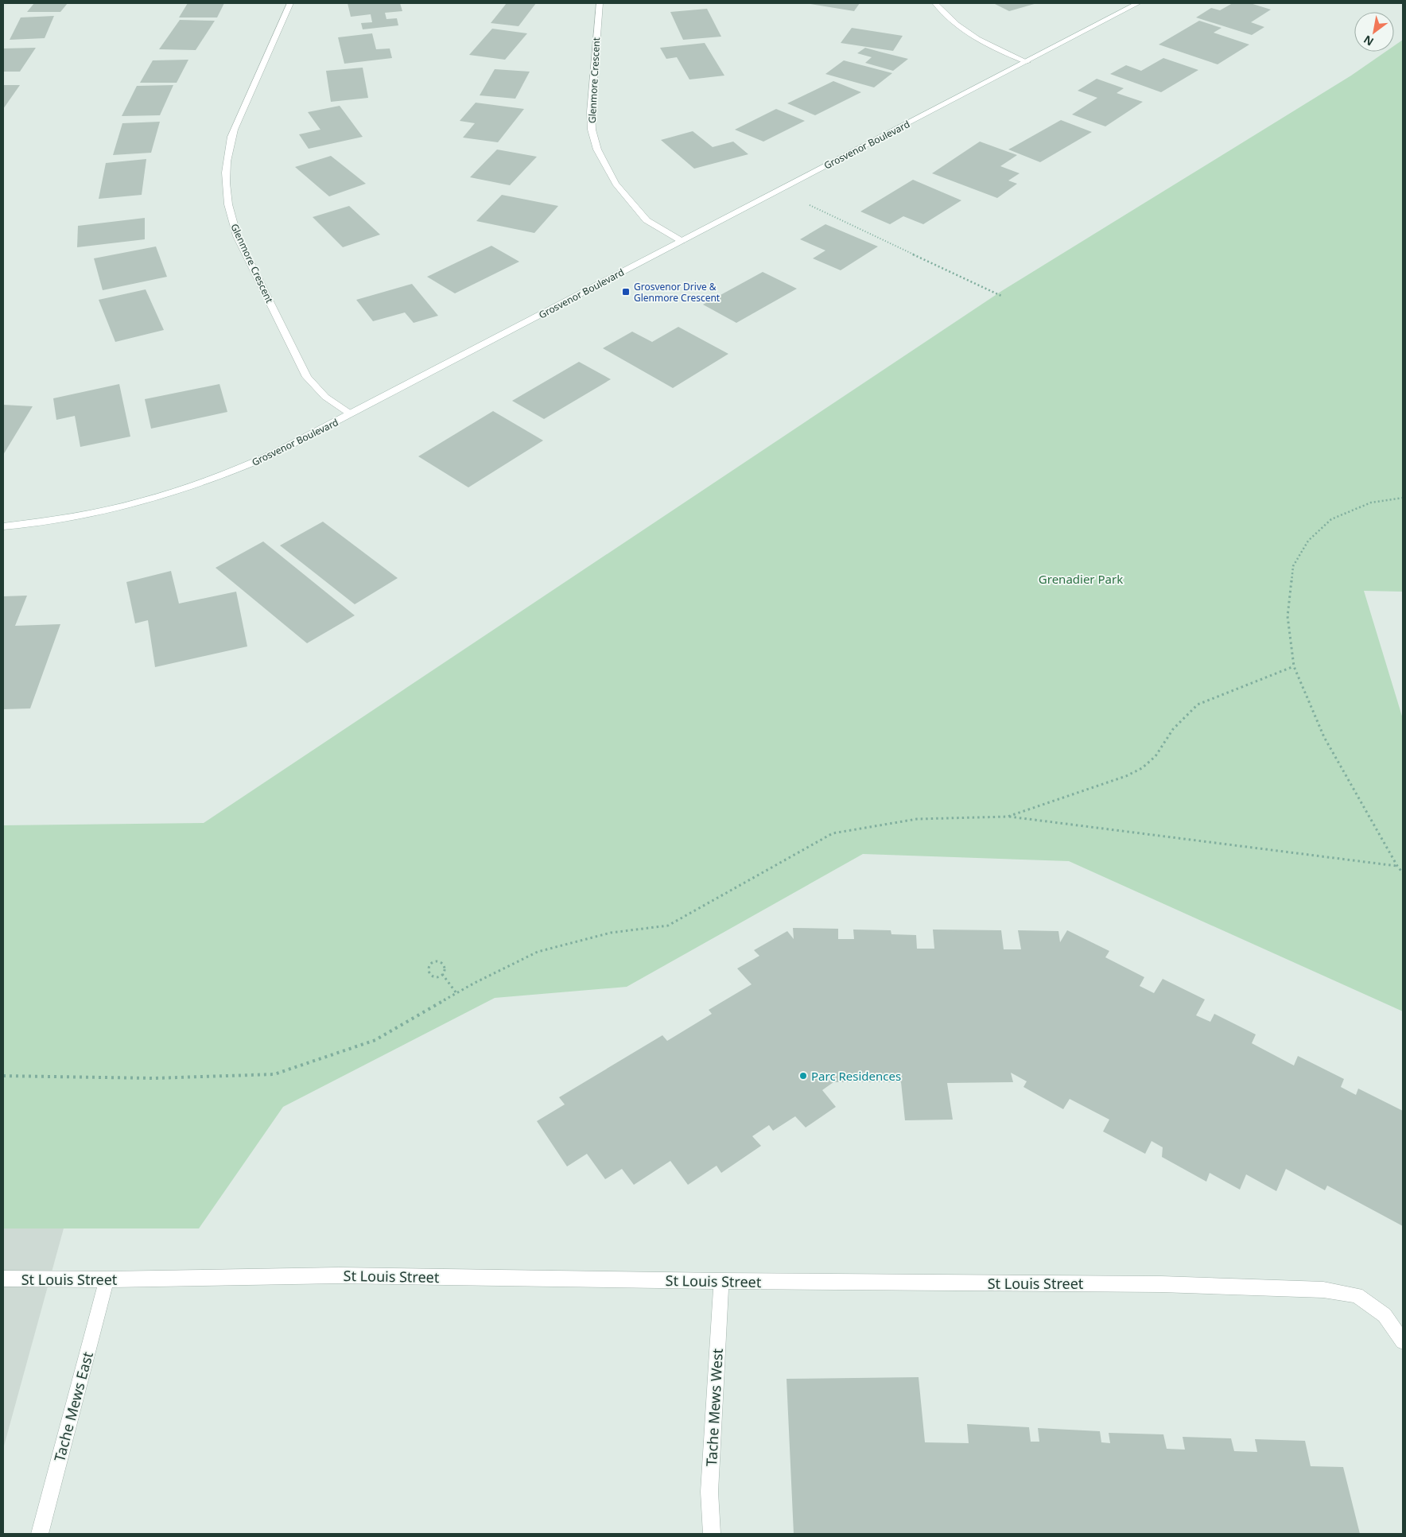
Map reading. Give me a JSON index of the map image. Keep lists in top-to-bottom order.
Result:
{
  "streets": {
    "street": [
      "Glenmore Crescent",
      "Grosvenor Boulevard",
      "St Louis Street",
      "Tache Mews East",
      "Tache Mews West"
    ]
  },
  "crossings": [
    ["Glenmore Crescent", "Grosvenor Boulevard"],
    ["St Louis Street", "Tache Mews East"],
    ["St Louis Street", "Tache Mews West"]
  ],
  "parks": ["Grenadier Park"],
  "places": {
    "transit": ["Grosvenor Drive & Glenmore Crescent"],
    "other": ["Parc Residences"]
  },
  "north": "bottom left"
}
